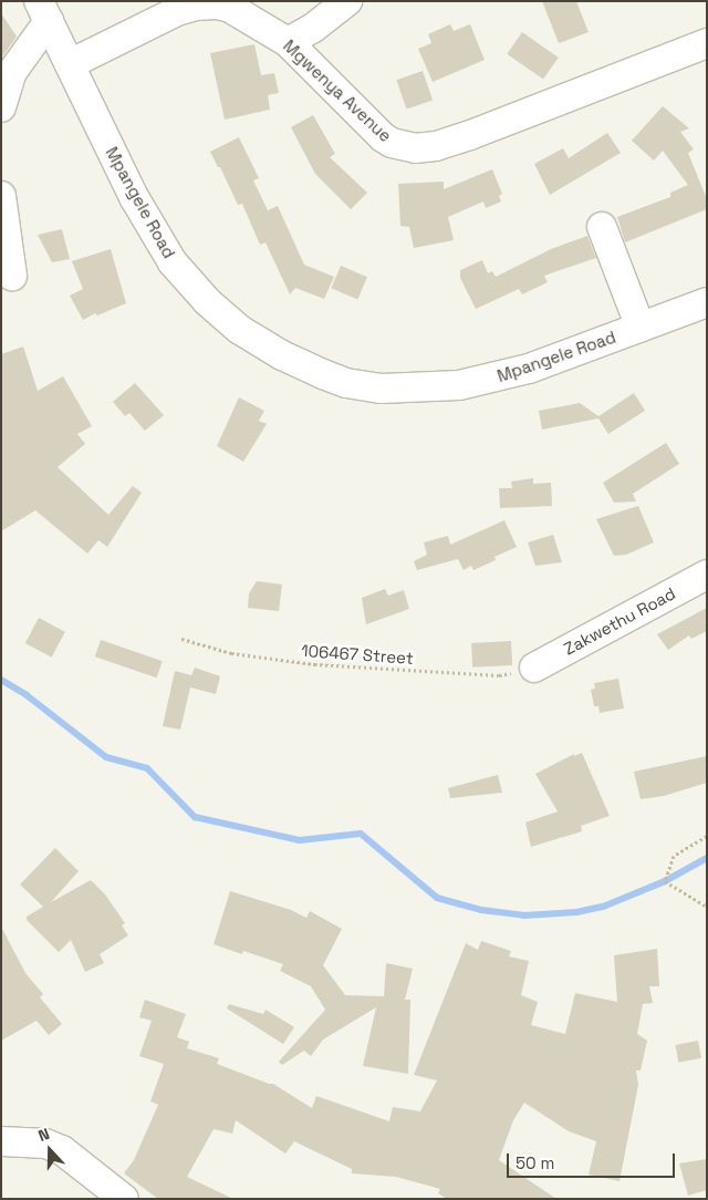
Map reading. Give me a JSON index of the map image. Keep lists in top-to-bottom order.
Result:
{
  "streets": {
    "street": ["Mgwenya Avenue", "Mpangele Road", "Zakwethu Road"],
    "path": ["106467 Street"]
  },
  "crossings": [
    ["Mgwenya Avenue", "Mpangele Road"],
    ["Zakwethu Road", "106467 Street"]
  ],
  "scale_bar": "50 m",
  "north": "top"
}
